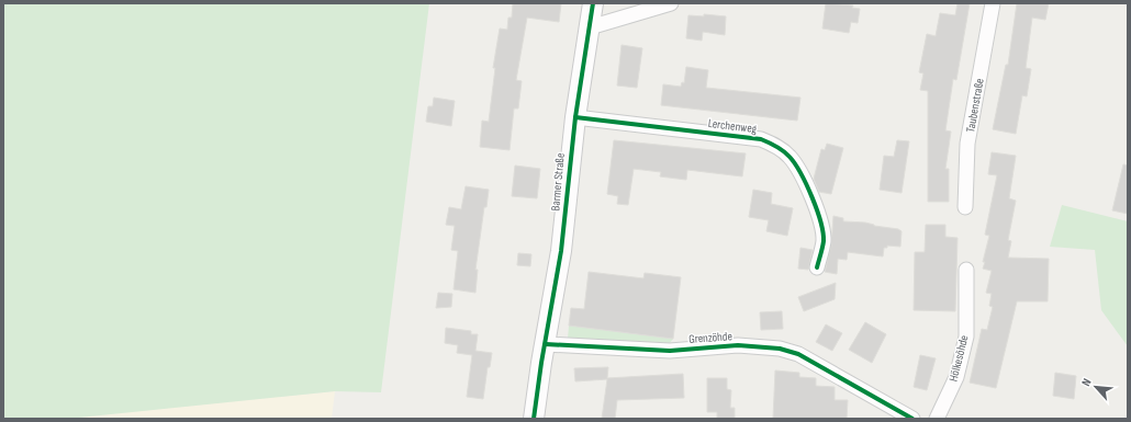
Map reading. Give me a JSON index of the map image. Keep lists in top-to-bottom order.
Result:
{
  "streets": {
    "main road": ["Barmer Straße"],
    "street": [
      "Taubenstraße",
      "Lerchenweg",
      "Grenzöhde",
      "Hölkesöhde"
    ]
  },
  "crossings": [
    ["Lerchenweg", "Barmer Straße"],
    ["Barmer Straße", "Grenzöhde"]
  ],
  "north": "top left"
}
